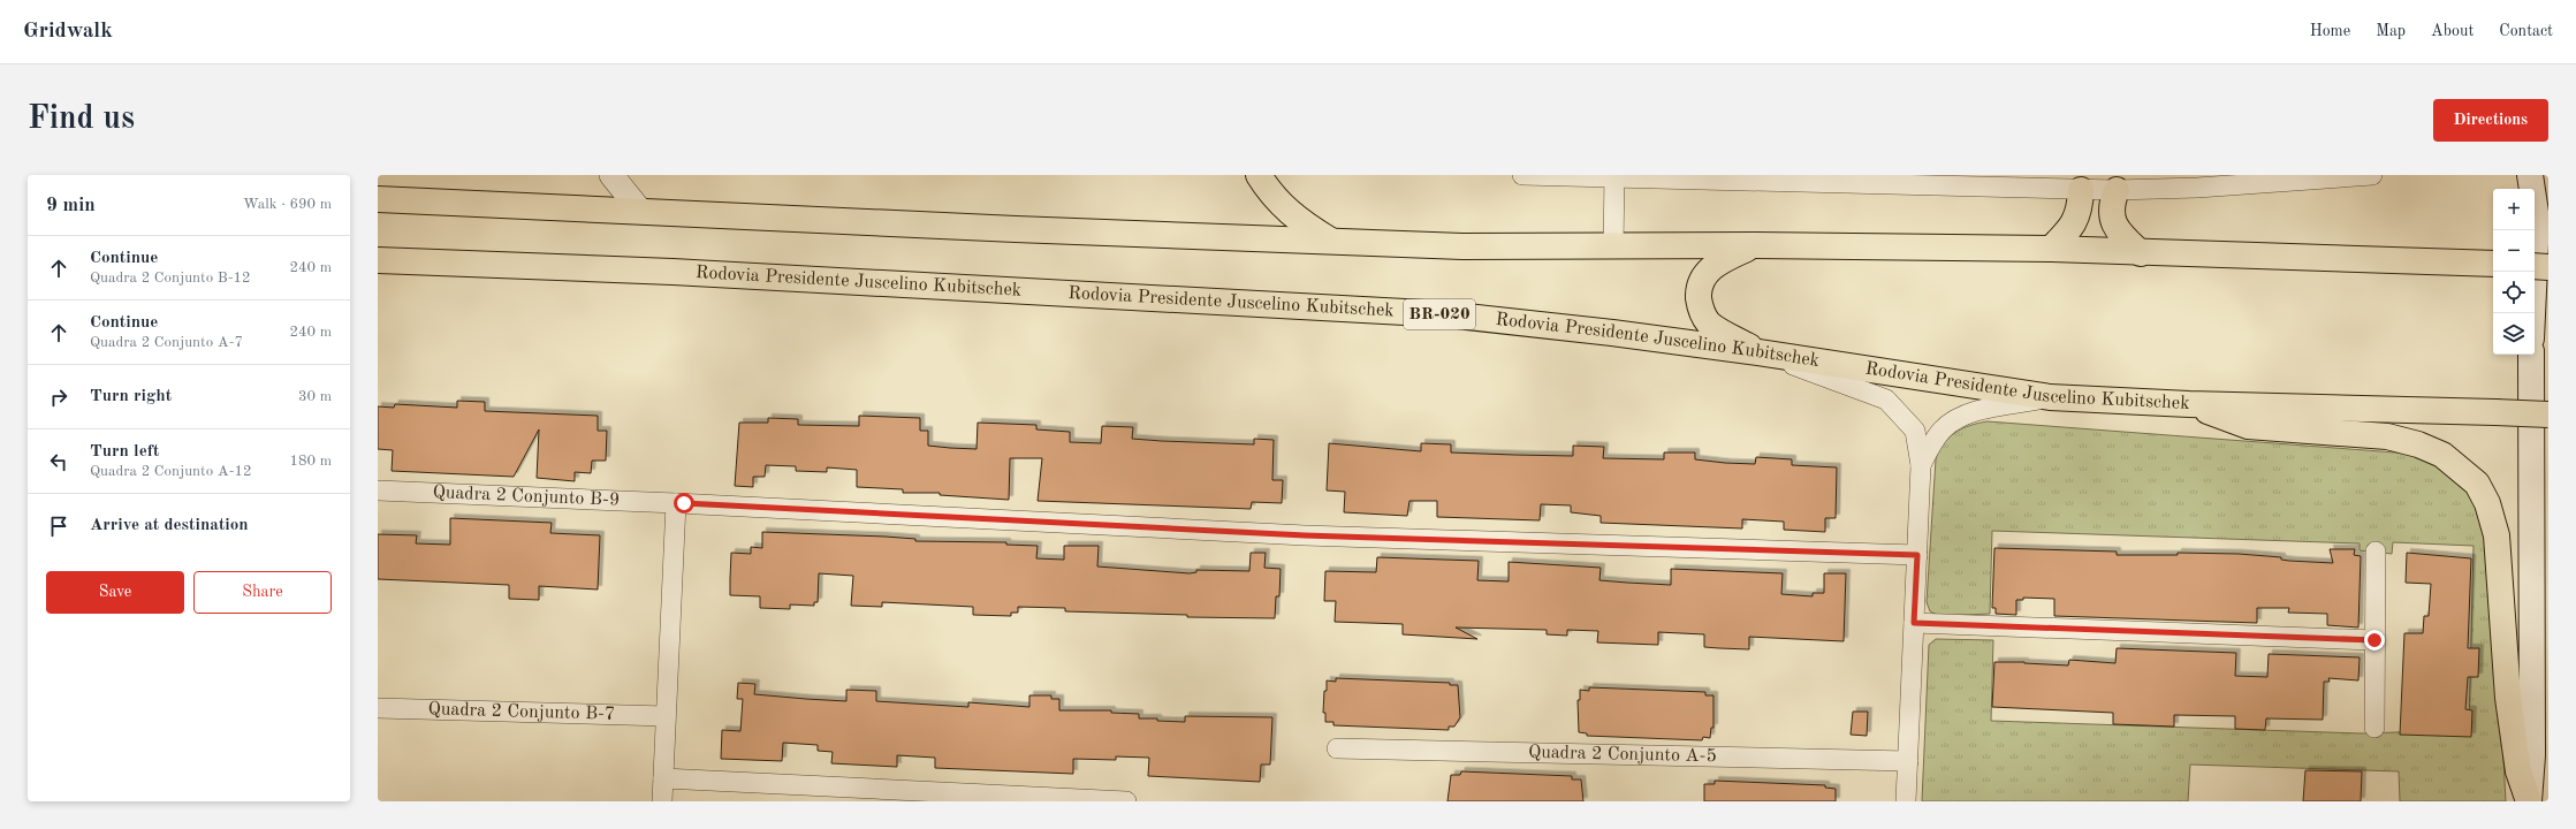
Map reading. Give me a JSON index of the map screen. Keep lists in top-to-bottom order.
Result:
{
  "streets": {
    "highway": ["Rodovia Presidente Juscelino Kubitschek", "BR-020"],
    "street": ["Quadra 2 Conjunto B-9", "Quadra 2 Conjunto B-7", "Quadra 2 Conjunto A-5"]
  },
  "page": {
    "header": "Gridwalk",
    "nav": [
      "Home",
      "Map",
      "About",
      "Contact"
    ],
    "buttons": [
      "Directions",
      ["Save", "Share"]
    ],
    "title": "Find us",
    "heading": ["9 min", "Walk · 690 m"],
    "map_buttons": ["+", "−"],
    "list": [
      ["Continue", "Quadra 2 Conjunto B-12", "240 m"],
      ["Continue", "Quadra 2 Conjunto A-7", "240 m"],
      ["Turn right", "30 m"],
      ["Turn left", "Quadra 2 Conjunto A-12", "180 m"],
      "Arrive at destination"
    ]
  }
}
